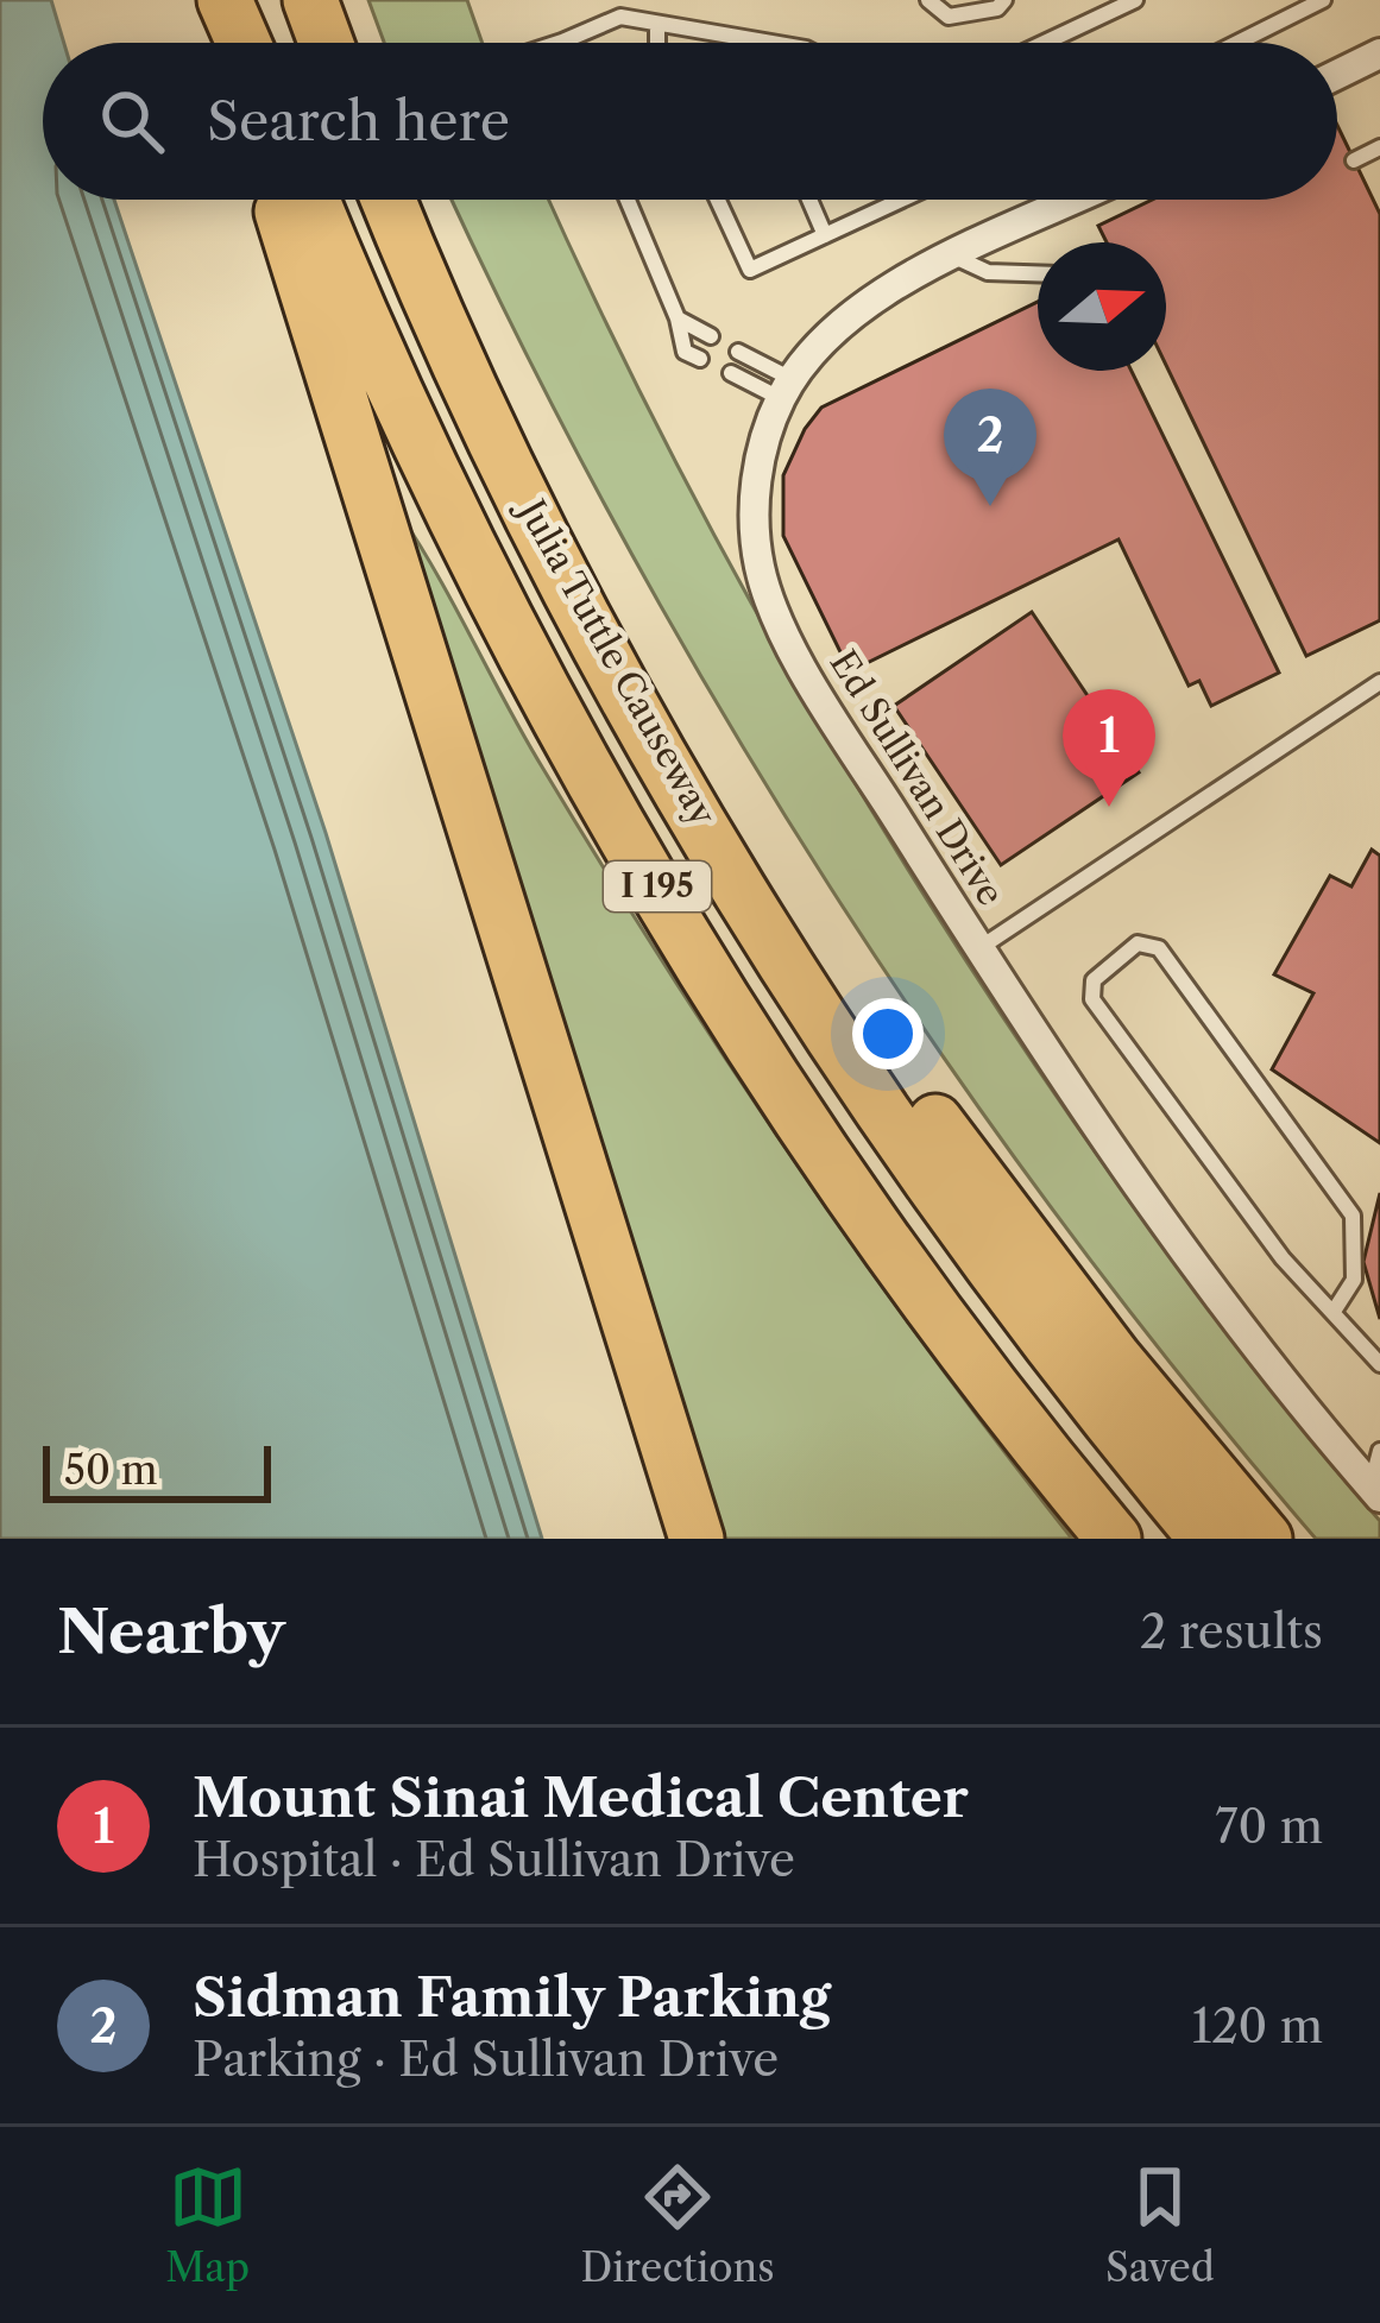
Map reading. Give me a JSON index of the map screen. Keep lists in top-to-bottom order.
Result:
{
  "streets": {
    "highway": ["Julia Tuttle Causeway", "I 195"],
    "street": ["Ed Sullivan Drive"]
  },
  "scale_bar": "50 m",
  "north": "right",
  "page": {
    "search": "Search here",
    "pins": ["2", "1"],
    "scale": "50 m",
    "heading": ["Nearby", "2 results"],
    "list": [
      {
        "mark": "1",
        "name": "Mount Sinai Medical Center",
        "note": "Hospital · Ed Sullivan Drive",
        "value": "70 m"
      },
      {
        "mark": "2",
        "name": "Sidman Family Parking",
        "note": "Parking · Ed Sullivan Drive",
        "value": "120 m"
      }
    ],
    "nav": ["Map", "Directions", "Saved"]
  }
}
